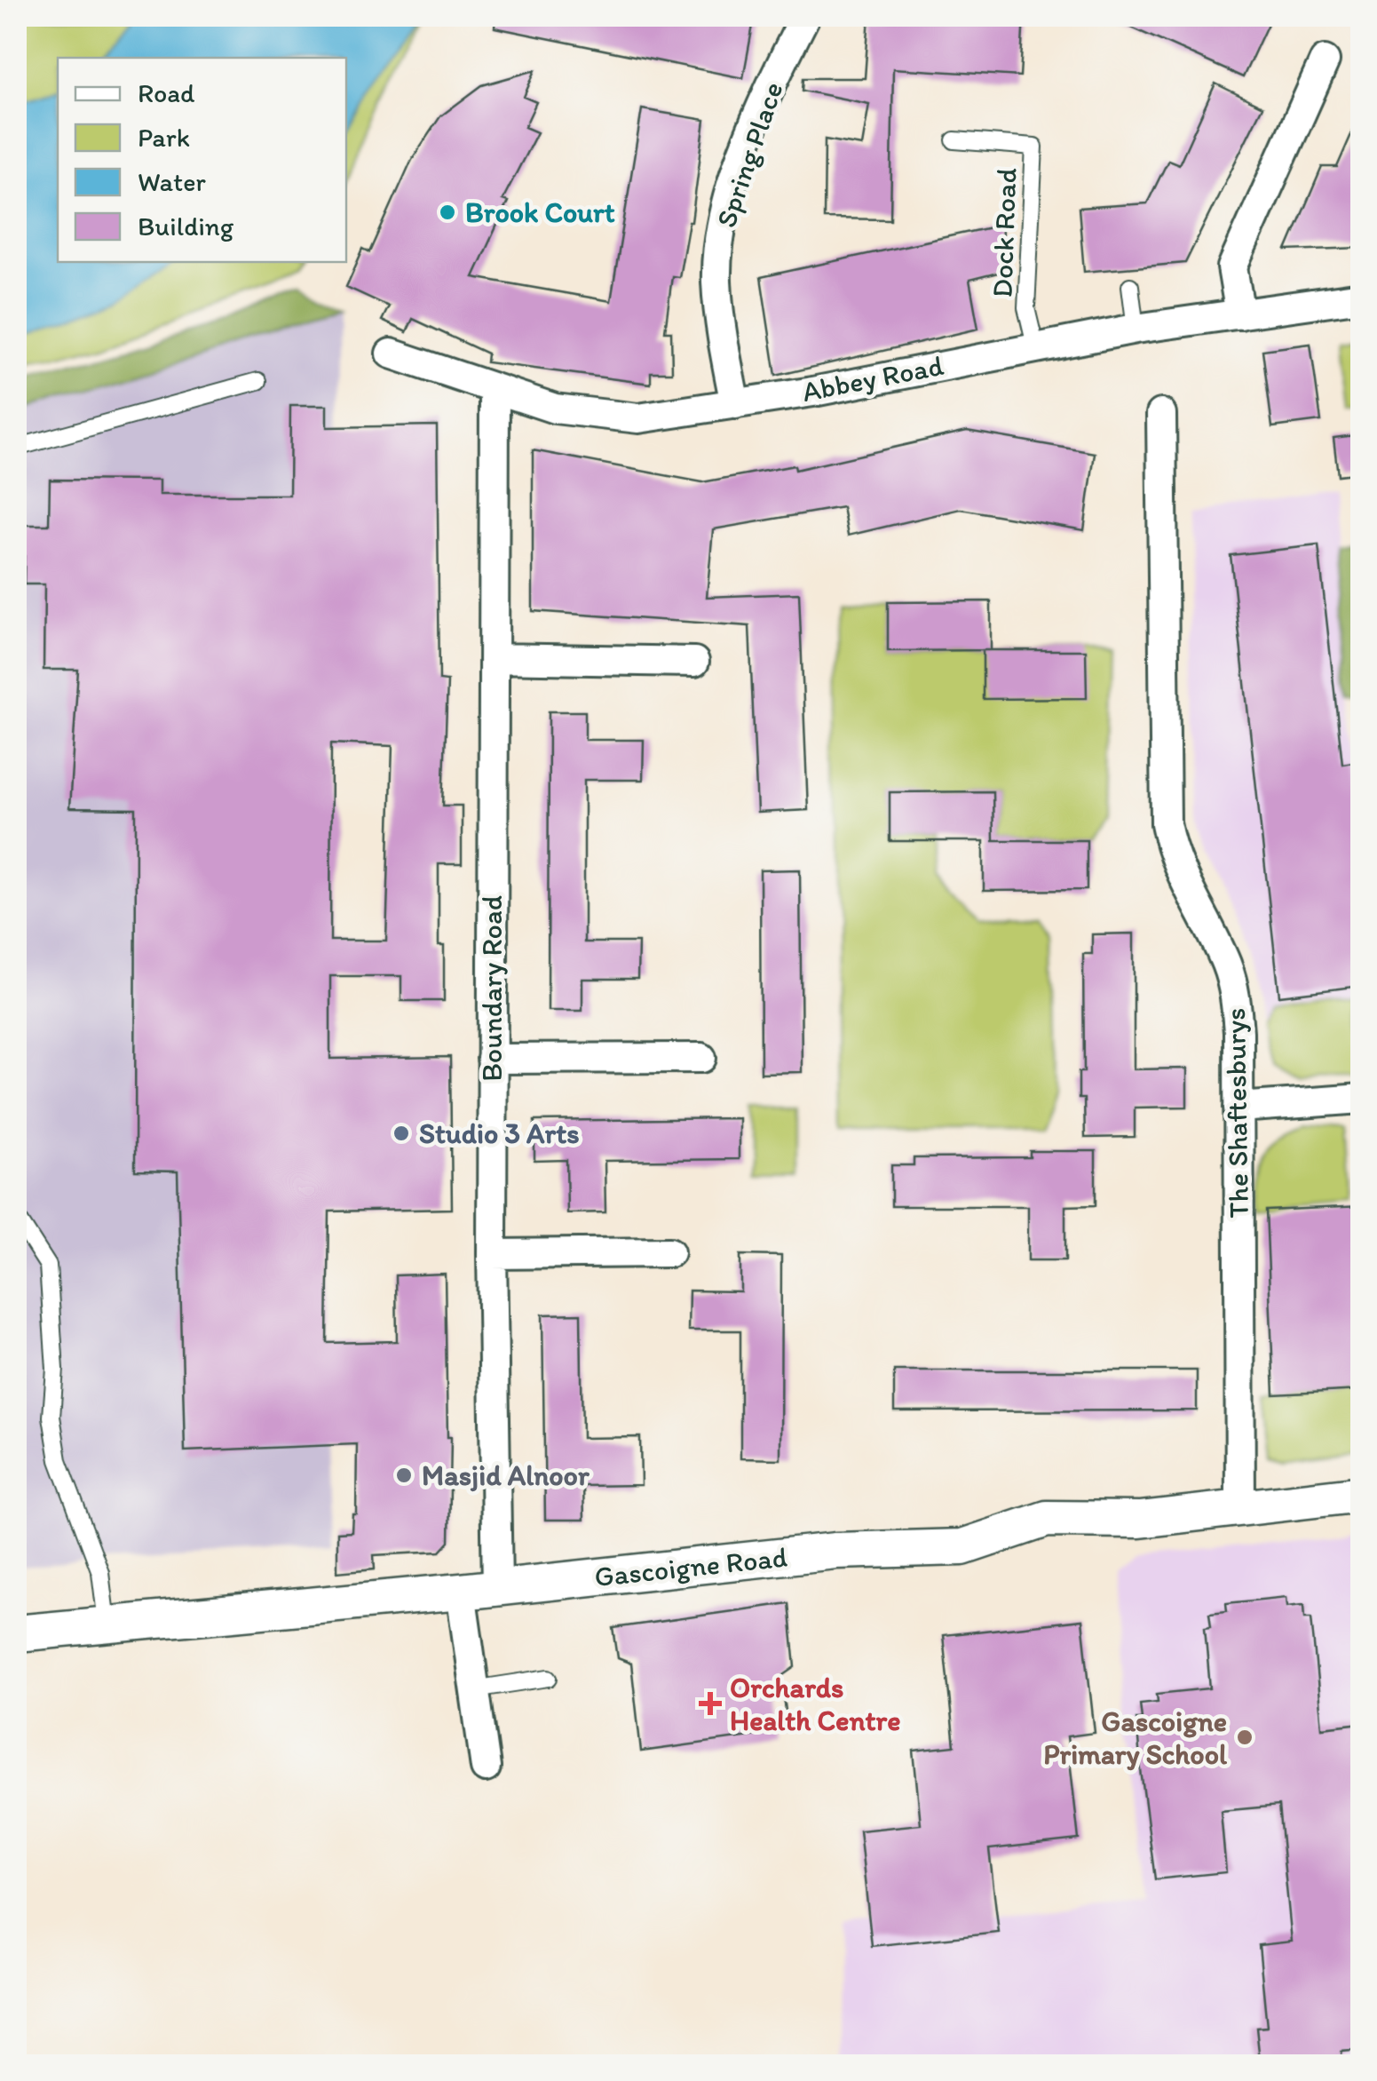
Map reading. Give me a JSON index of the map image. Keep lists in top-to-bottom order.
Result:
{
  "streets": {
    "street": [
      "Spring Place",
      "Abbey Road",
      "Boundary Road",
      "The Shaftesburys",
      "Gascoigne Road"
    ],
    "lane": ["Dock Road"]
  },
  "crossings": [
    ["Spring Place", "Abbey Road"],
    ["Dock Road", "Abbey Road"],
    ["Abbey Road", "Boundary Road"],
    ["Boundary Road", "Gascoigne Road"],
    ["The Shaftesburys", "Gascoigne Road"]
  ],
  "places": {
    "other": [
      "Brook Court",
      "Studio 3 Arts",
      "Masjid Alnoor",
      "Gascoigne Primary School"
    ],
    "health": ["Orchards Health Centre"]
  },
  "legend": [
    "Road",
    "Park",
    "Water",
    "Building"
  ]
}
